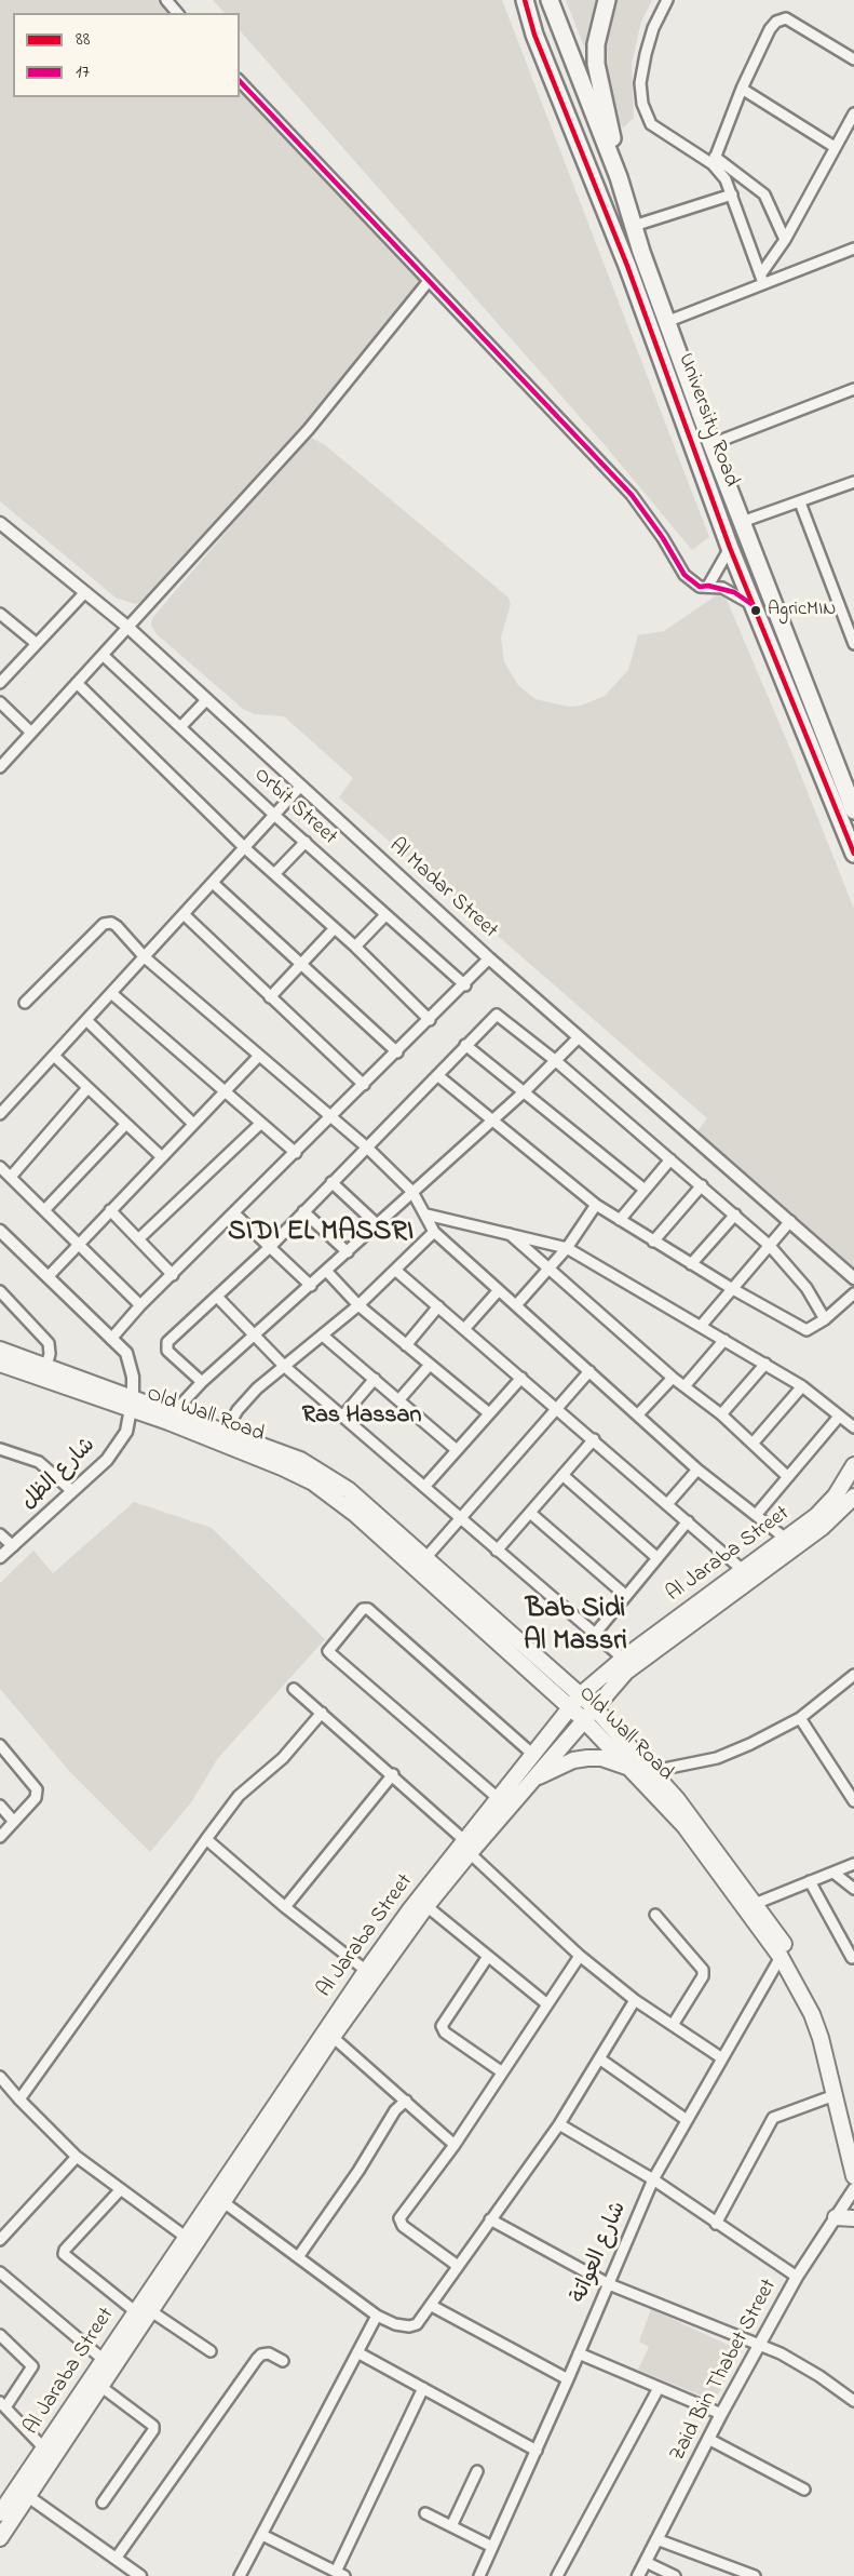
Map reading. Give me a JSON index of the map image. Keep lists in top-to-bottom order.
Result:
{
  "streets": {
    "highway": ["University Road"],
    "main road": ["Old Wall Road", "Al Jaraba Street"],
    "street": [
      "Orbit Street",
      "Al Madar Street",
      "شارع الظل",
      "شارع العواتة",
      "Zaid Bin Thabet Street"
    ]
  },
  "crossings": [
    ["Old Wall Road", "شارع الظل"],
    ["Old Wall Road", "Al Jaraba Street"],
    ["Old Wall Road", "شارع العواتة"]
  ],
  "districts": ["SIDI EL MASSRI", "Ras Hassan", "Bab Sidi Al Massri"],
  "places": ["AgricMIN"],
  "lines": ["transit line 88", "transit line 17"],
  "legend": ["88", "17"]
}
